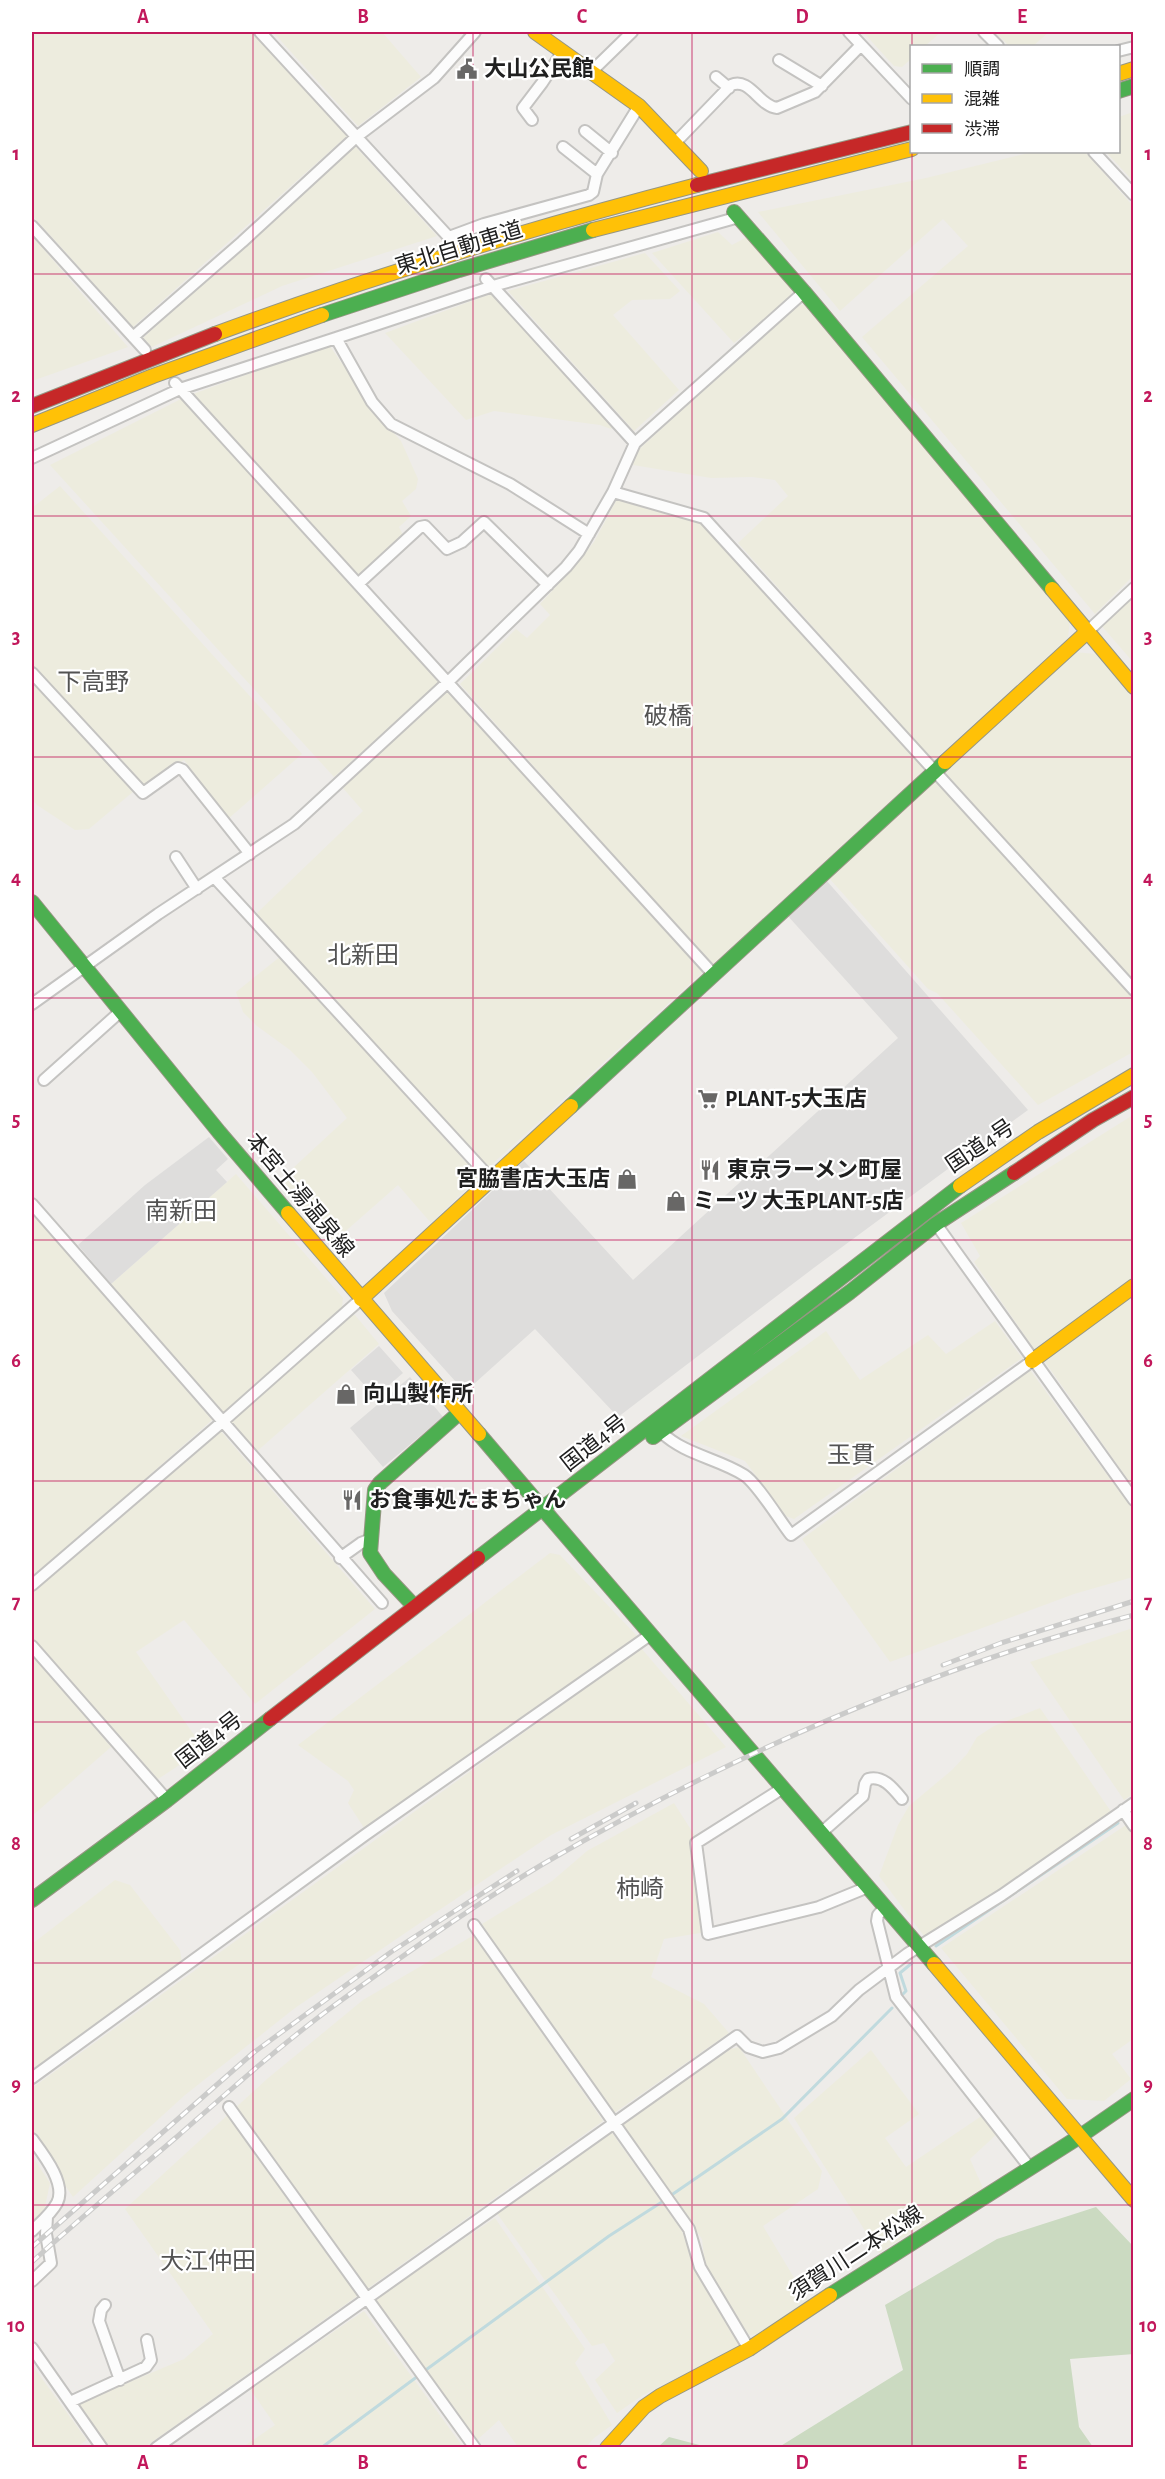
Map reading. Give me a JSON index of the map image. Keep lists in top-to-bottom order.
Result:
{
  "streets": {
    "main road": [
      "東北自動車道",
      "国道4号",
      "本宮土湯温泉線",
      "須賀川二本松線"
    ]
  },
  "crossings": [
    ["国道4号", "本宮土湯温泉線"],
    ["本宮土湯温泉線", "須賀川二本松線"]
  ],
  "districts": [
    "下高野",
    "破橋",
    "北新田",
    "南新田",
    "玉貫",
    "柿崎",
    "大江仲田"
  ],
  "places": {
    "public building": ["大山公民館"],
    "supermarket": ["PLANT-5大玉店"],
    "restaurant": ["東京ラーメン町屋", "お食事処たまちゃん"],
    "shop": ["宮脇書店大玉店", "ミーツ 大玉PLANT-5店", "向山製作所"]
  },
  "legend": ["順調", "混雑", "渋滞"],
  "grid": {
    "columns": [
      "A",
      "B",
      "C",
      "D",
      "E"
    ],
    "rows": [
      "1",
      "2",
      "3",
      "4",
      "5",
      "6",
      "7",
      "8",
      "9",
      "10"
    ]
  }
}
